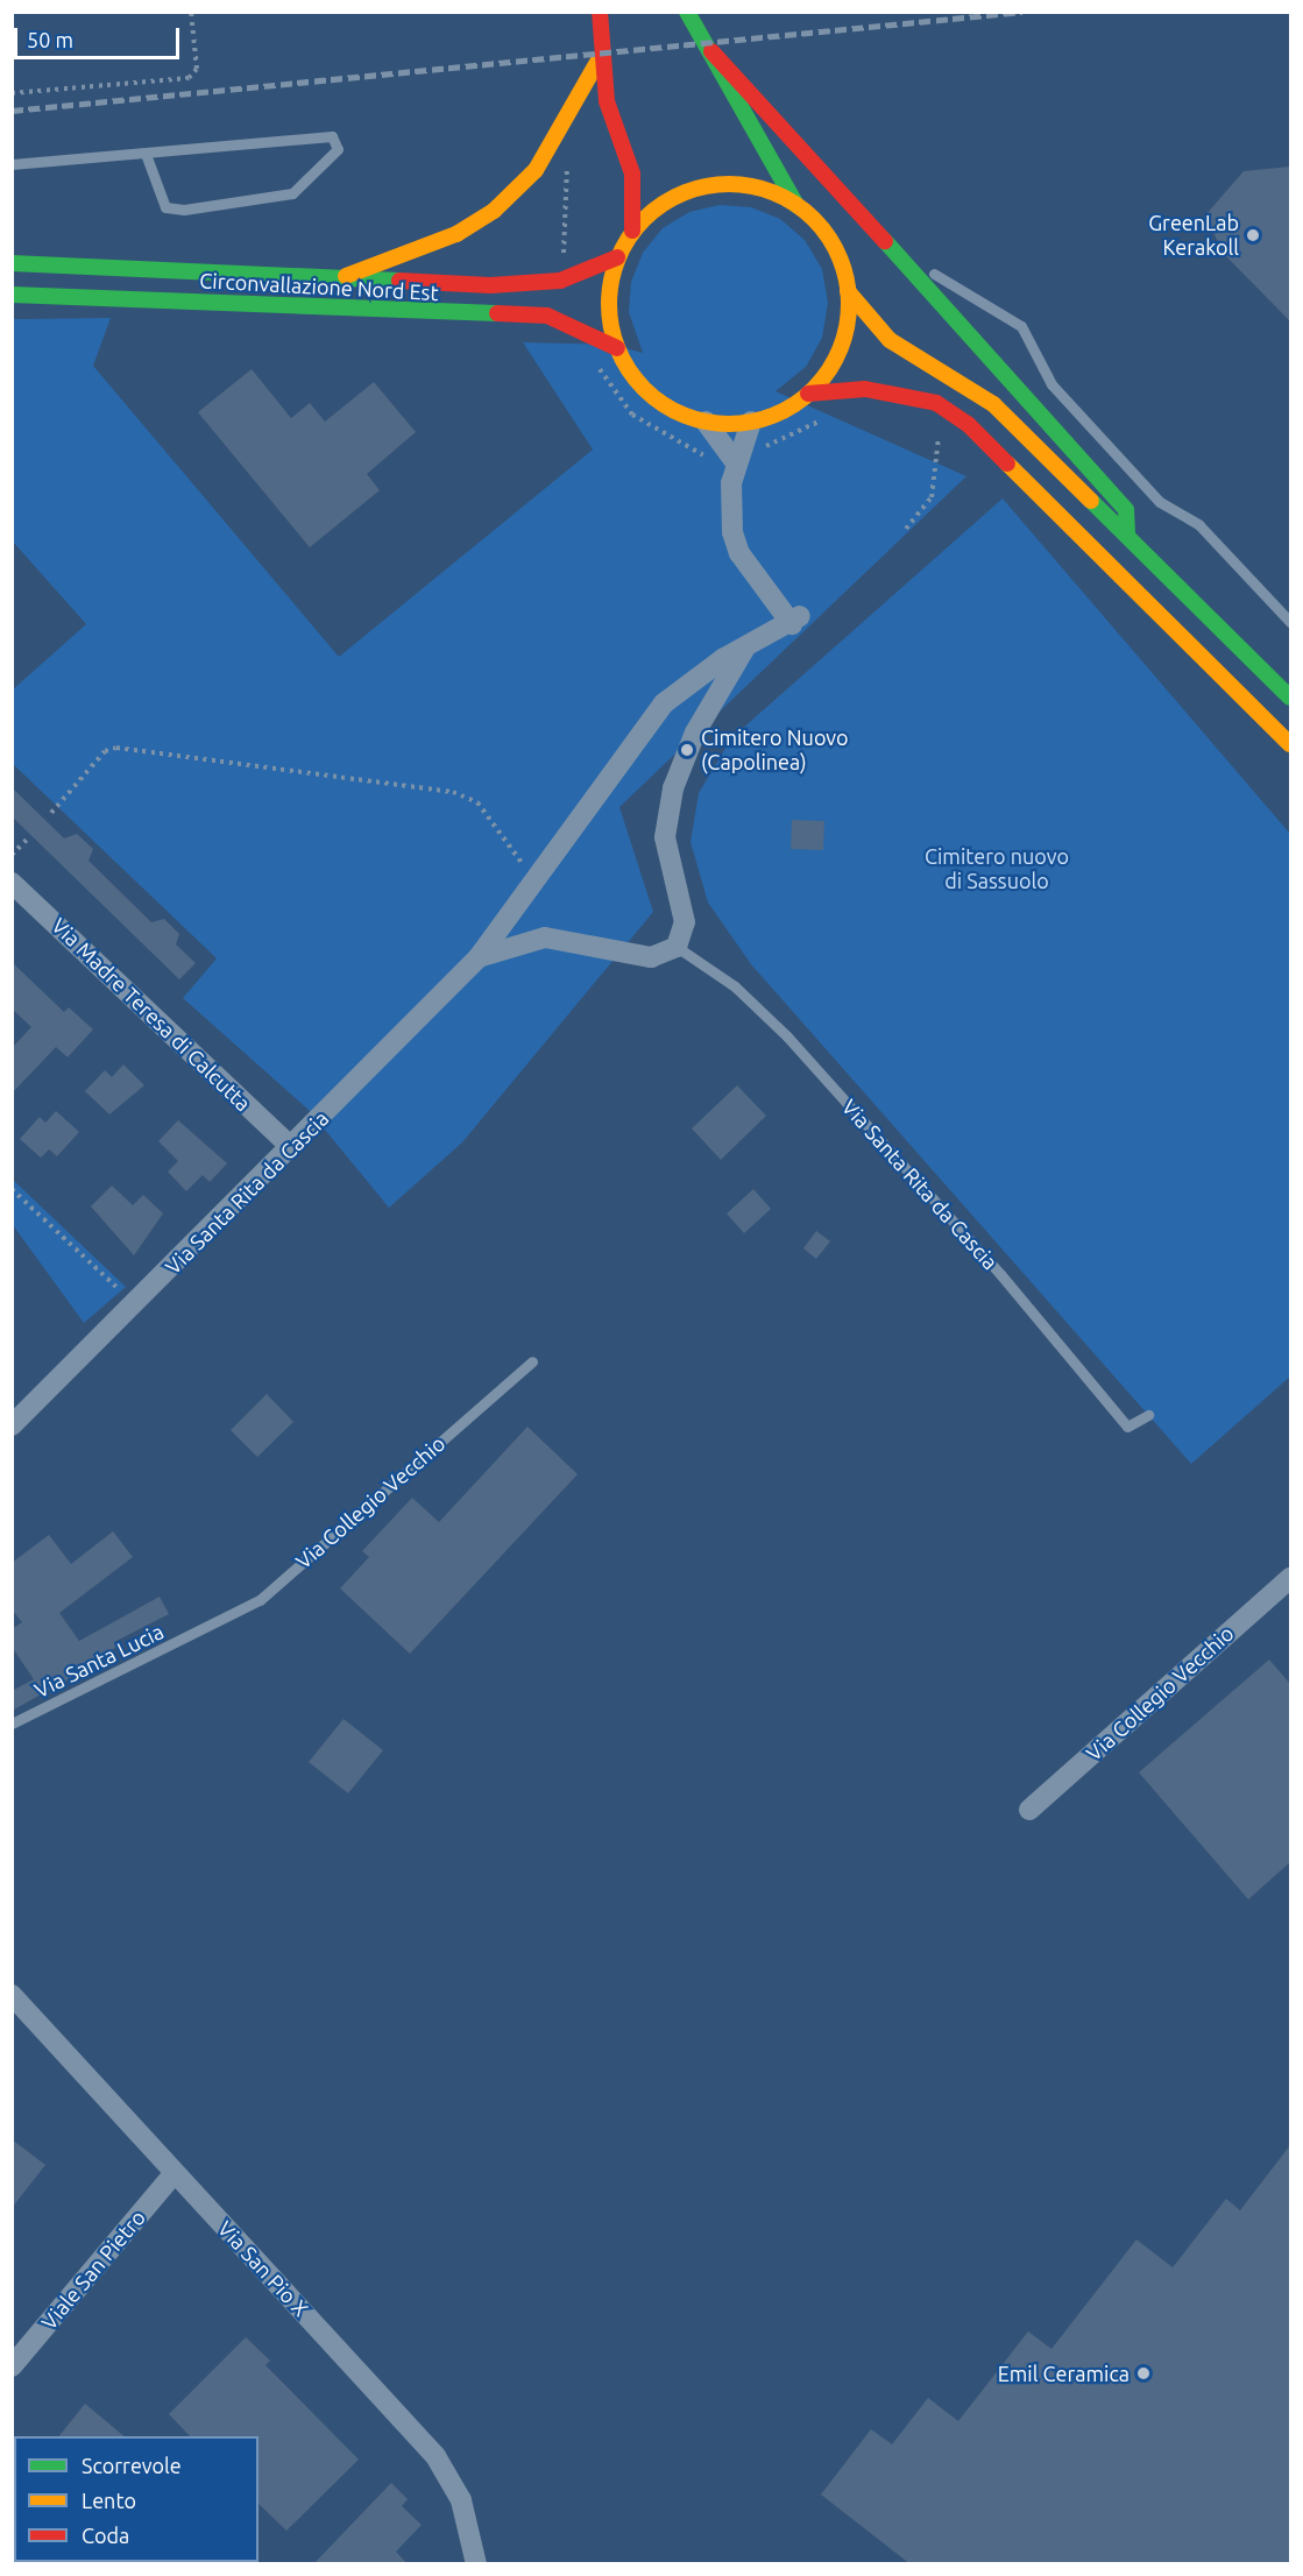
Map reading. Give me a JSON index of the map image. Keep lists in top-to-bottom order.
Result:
{
  "streets": {
    "main road": ["Circonvallazione Nord Est"],
    "street": [
      "Via Madre Teresa di Calcutta",
      "Via Santa Rita da Cascia",
      "Via Collegio Vecchio",
      "Via San Pio X",
      "Viale San Pietro"
    ],
    "lane": ["Via Santa Lucia"]
  },
  "crossings": [
    ["Circonvallazione Nord Est", "Via Santa Rita da Cascia"],
    ["Via Madre Teresa di Calcutta", "Via Santa Rita da Cascia"],
    ["Via Collegio Vecchio", "Via Santa Lucia"],
    ["Via San Pio X", "Viale San Pietro"]
  ],
  "parks": ["Cimitero nuovo di Sassuolo"],
  "places": ["GreenLab Kerakoll", "Cimitero Nuovo (Capolinea)", "Emil Ceramica"],
  "legend": ["Scorrevole", "Lento", "Coda"],
  "scale_bar": "50 m"
}
